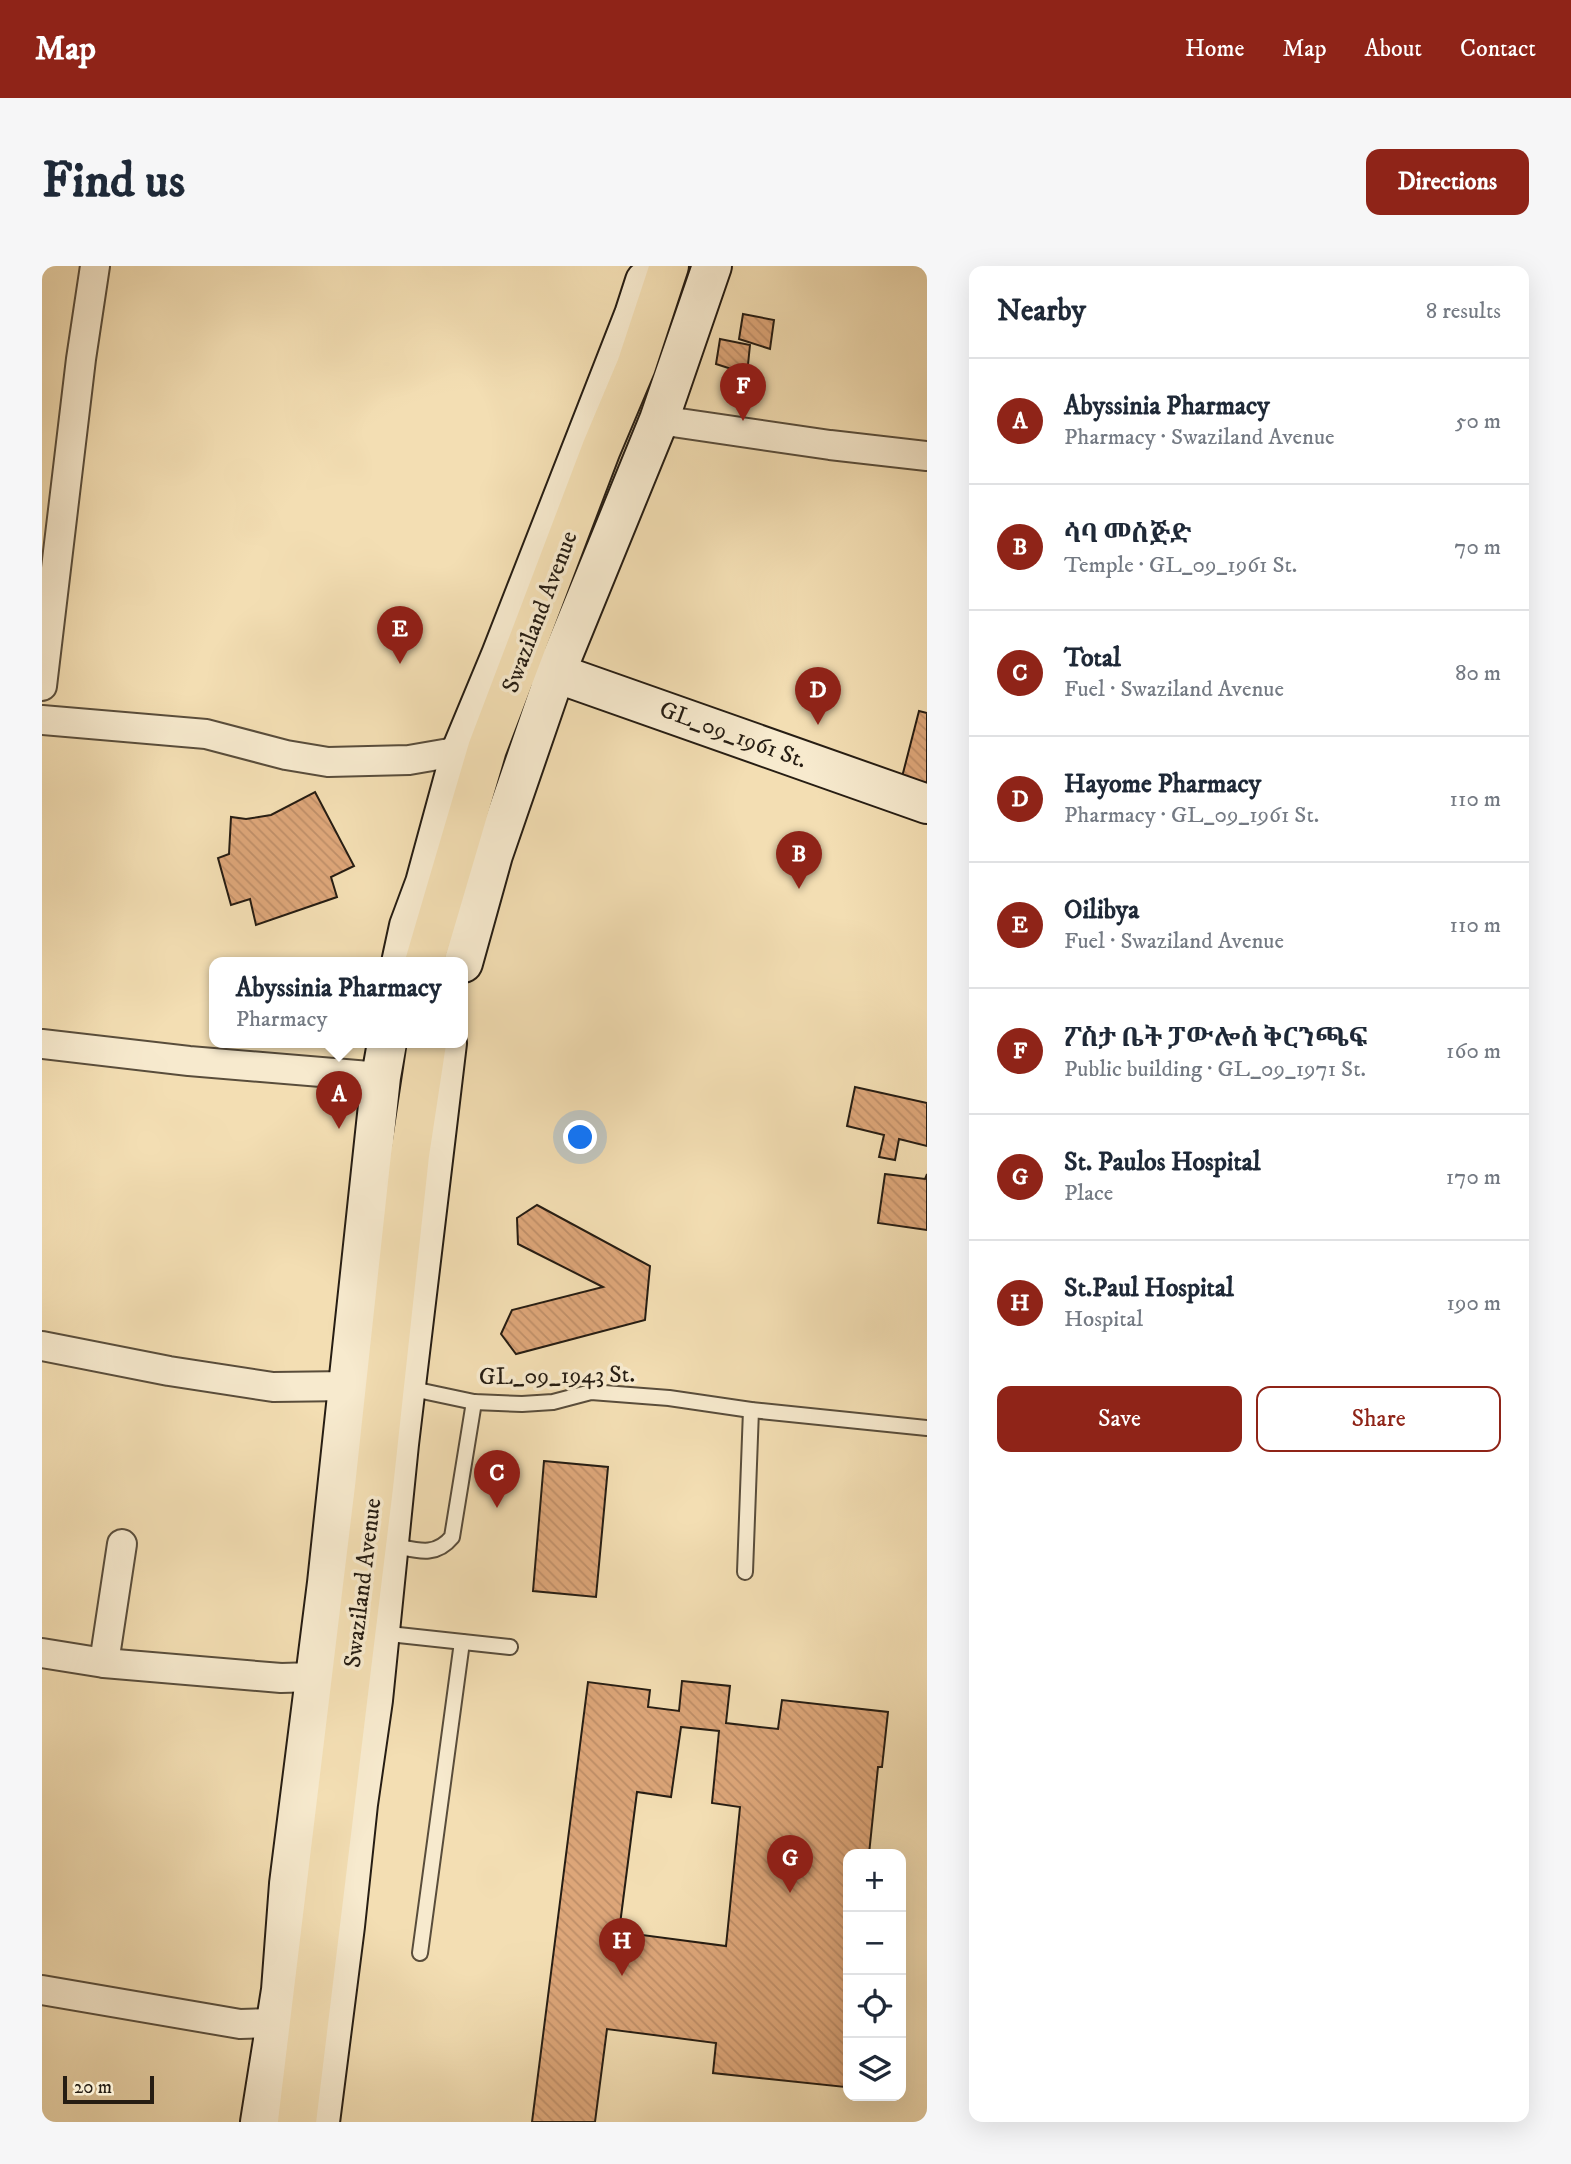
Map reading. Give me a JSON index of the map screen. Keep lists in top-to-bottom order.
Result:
{
  "streets": {
    "main road": ["Swaziland Avenue", "GL_09_1961 St."],
    "lane": ["GL_09_1943 St."]
  },
  "crossings": [
    ["Swaziland Avenue", "GL_09_1961 St."]
  ],
  "scale_bar": "20 m",
  "page": {
    "header": "Map",
    "nav": [
      "Home",
      "Map",
      "About",
      "Contact"
    ],
    "buttons": [
      "Directions",
      ["Save", "Share"]
    ],
    "title": "Find us",
    "heading": ["Nearby", "8 results"],
    "list": [
      {
        "mark": "A",
        "name": "Abyssinia Pharmacy",
        "note": "Pharmacy · Swaziland Avenue",
        "value": "50 m"
      },
      {
        "mark": "B",
        "name": "ሳባ መስጅድ",
        "note": "Temple · GL_09_1961 St.",
        "value": "70 m"
      },
      {
        "mark": "C",
        "name": "Total",
        "note": "Fuel · Swaziland Avenue",
        "value": "80 m"
      },
      {
        "mark": "D",
        "name": "Hayome Pharmacy",
        "note": "Pharmacy · GL_09_1961 St.",
        "value": "110 m"
      },
      {
        "mark": "E",
        "name": "Oilibya",
        "note": "Fuel · Swaziland Avenue",
        "value": "110 m"
      },
      {
        "mark": "F",
        "name": "ፖስታ ቤት ፓውሎስ ቅርንጫፍ",
        "note": "Public building · GL_09_1971 St.",
        "value": "160 m"
      },
      {
        "mark": "G",
        "name": "St. Paulos Hospital",
        "note": "Place",
        "value": "170 m"
      },
      {
        "mark": "H",
        "name": "St.Paul Hospital",
        "note": "Hospital",
        "value": "190 m"
      }
    ],
    "pins": [
      "F",
      "E",
      "D",
      "B",
      "A",
      "C",
      "G",
      "H"
    ],
    "popup": ["Abyssinia Pharmacy", "Pharmacy"],
    "map_buttons": ["+", "−"],
    "scale": "20 m"
  }
}
